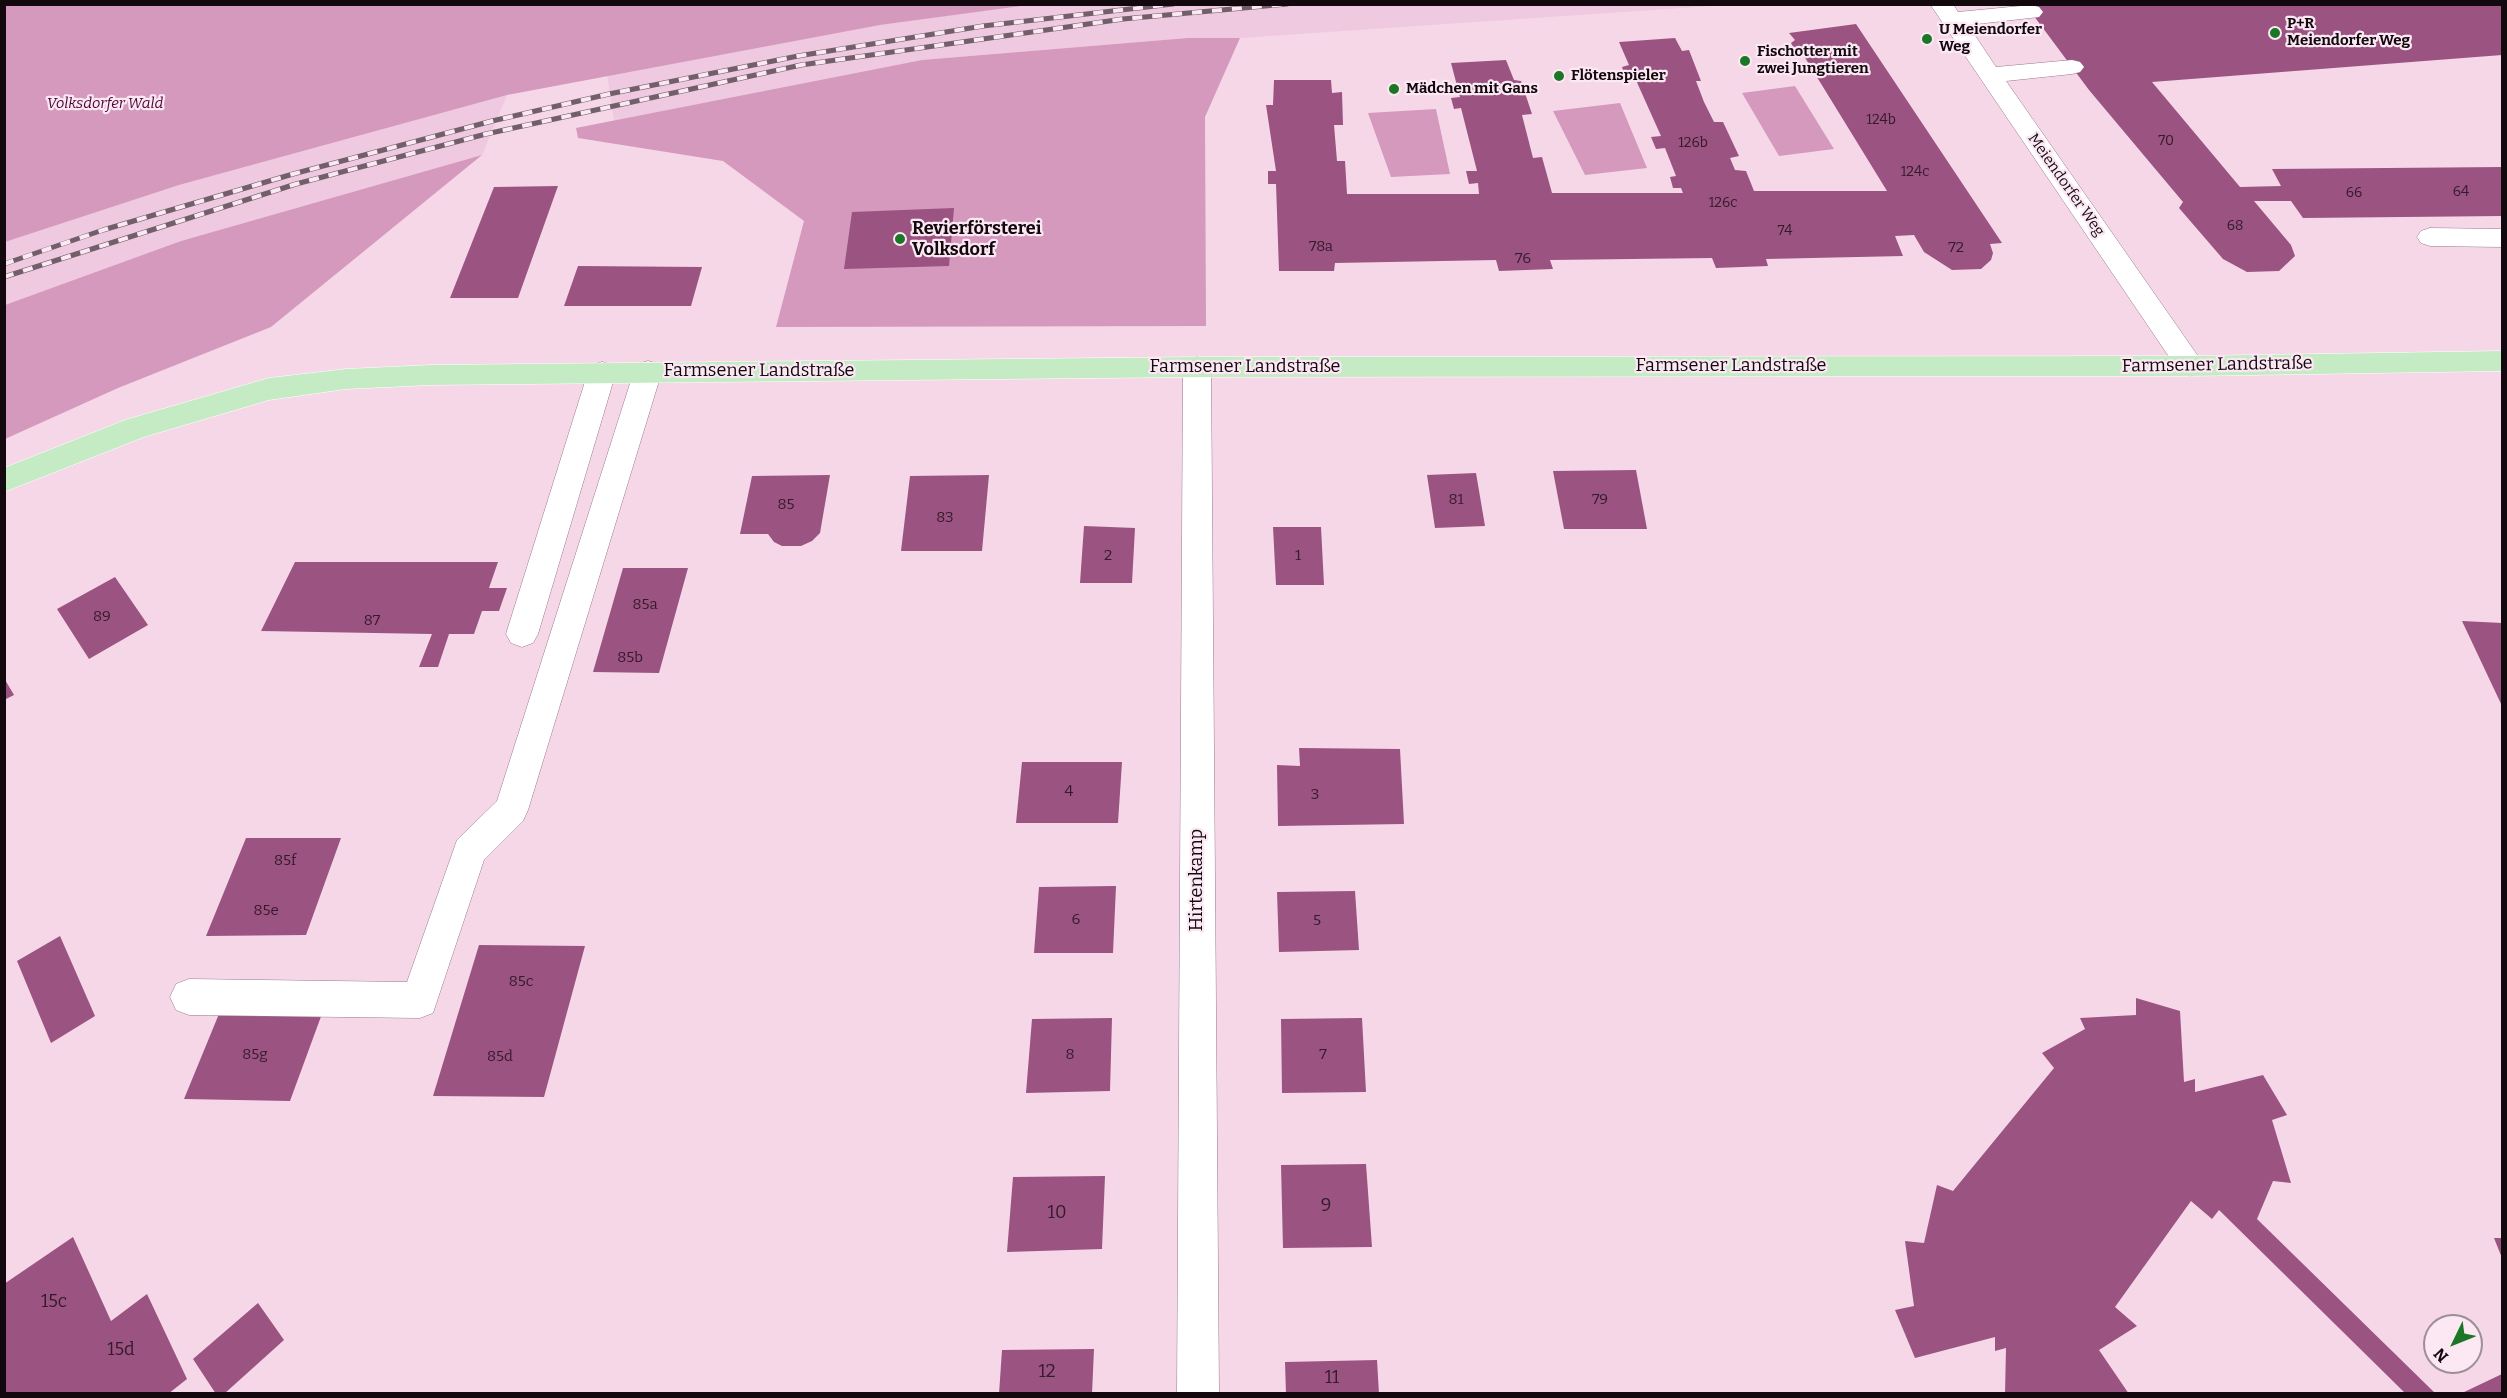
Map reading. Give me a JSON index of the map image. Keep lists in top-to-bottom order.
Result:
{
  "streets": {
    "main road": ["Farmsener Landstraße"],
    "street": ["Meiendorfer Weg", "Hirtenkamp"]
  },
  "crossings": [
    ["Meiendorfer Weg", "Farmsener Landstraße"],
    ["Farmsener Landstraße", "Hirtenkamp"]
  ],
  "parks": ["Volksdorfer Wald"],
  "places": [
    "P+R Meiendorfer Weg",
    "U Meiendorfer Weg",
    "Fischotter mit zwei Jungtieren",
    "Flötenspieler",
    "Mädchen mit Gans",
    "Revierförsterei Volksdorf"
  ],
  "house_numbers": [
    "124b",
    "70",
    "126b",
    "124c",
    "64",
    "66",
    "126c",
    "68",
    "74",
    "78a",
    "72",
    "76",
    "81",
    "79",
    "85",
    "83",
    "2",
    "1",
    "85a",
    "89",
    "87",
    "85b",
    "4",
    "3",
    "85f",
    "85e",
    "6",
    "5",
    "85c",
    "85g",
    "8",
    "7",
    "85d",
    "9",
    "10",
    "15c",
    "15d",
    "12",
    "11"
  ],
  "north": "bottom left"
}
